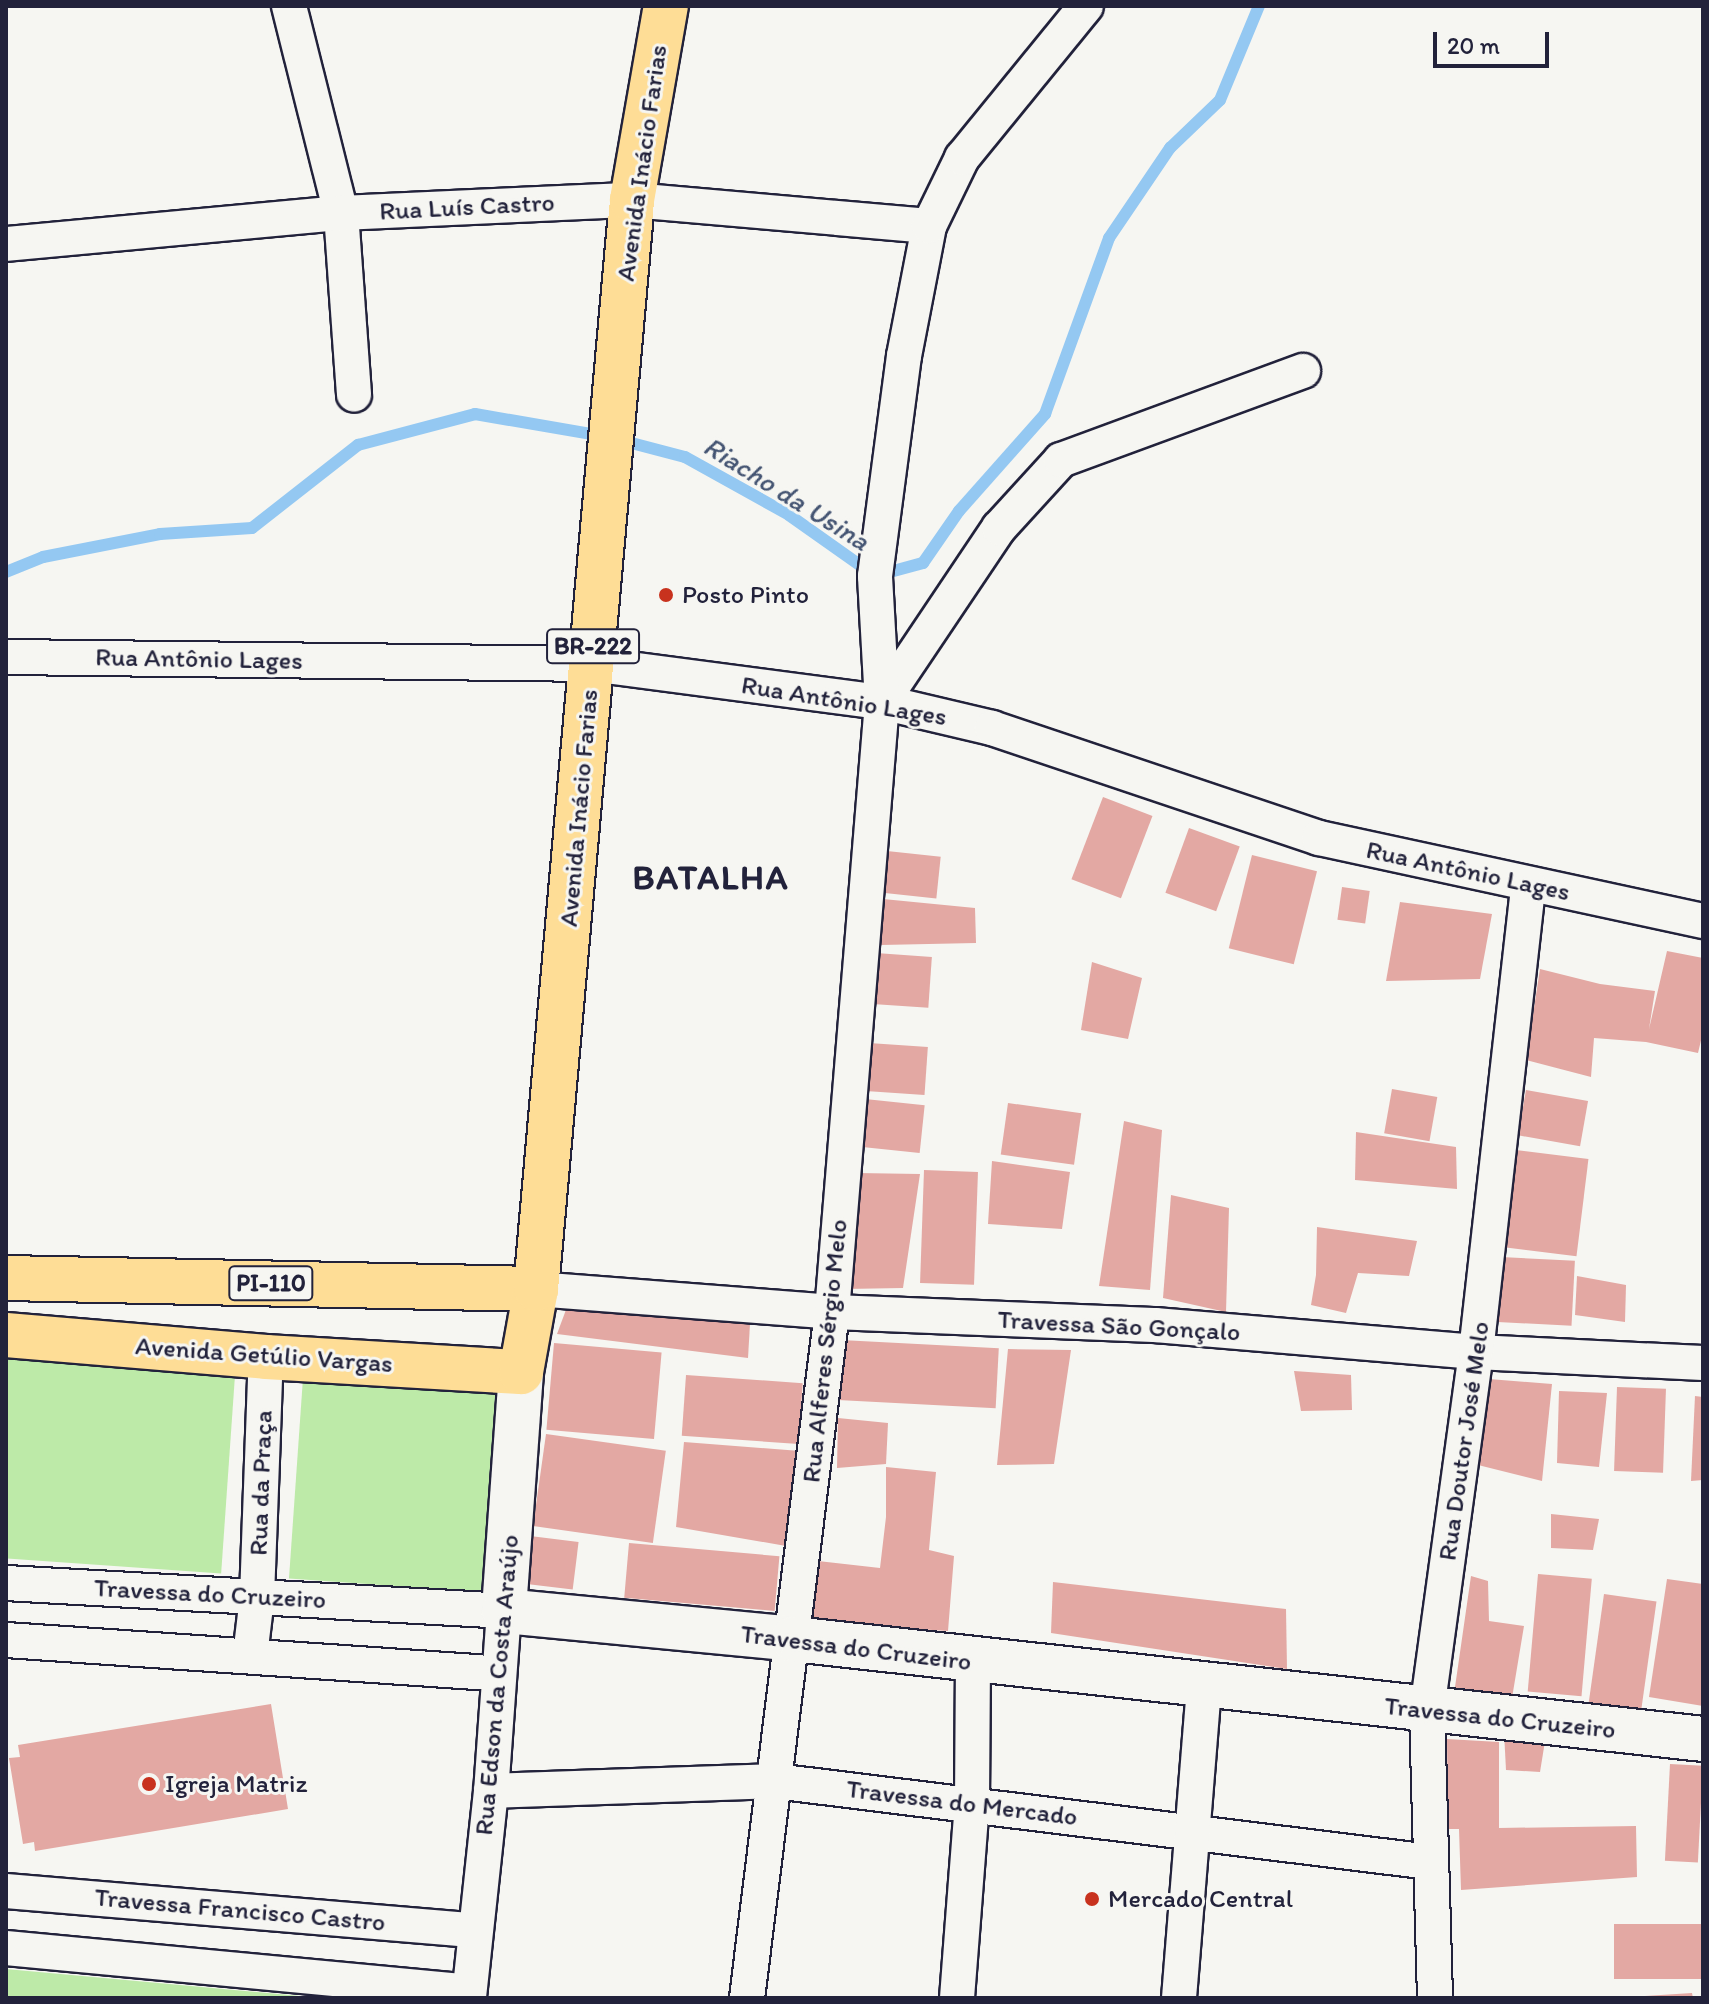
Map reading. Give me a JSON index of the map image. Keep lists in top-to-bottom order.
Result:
{
  "streets": {
    "main road": [
      "Avenida Inácio Farias",
      "BR-222",
      "PI-110",
      "Avenida Getúlio Vargas"
    ],
    "street": [
      "Rua Luís Castro",
      "Rua Antônio Lages",
      "Travessa São Gonçalo",
      "Rua Alferes Sérgio Melo",
      "Rua Doutor José Melo",
      "Rua da Praça",
      "Travessa do Cruzeiro",
      "Rua Edson da Costa Araújo",
      "Travessa do Mercado",
      "Travessa Francisco Castro"
    ]
  },
  "crossings": [
    ["Avenida Inácio Farias", "Rua Luís Castro"],
    ["Avenida Inácio Farias", "Rua Antônio Lages"],
    ["Avenida Inácio Farias", "PI-110"],
    ["Avenida Inácio Farias", "Travessa São Gonçalo"],
    ["Avenida Inácio Farias", "Avenida Getúlio Vargas"],
    ["Avenida Inácio Farias", "Rua Edson da Costa Araújo"],
    ["Rua Luís Castro", "Rua Alferes Sérgio Melo"],
    ["Rua Antônio Lages", "Rua Alferes Sérgio Melo"],
    ["Rua Antônio Lages", "Rua Doutor José Melo"],
    ["PI-110", "Travessa São Gonçalo"],
    ["Travessa São Gonçalo", "Rua Alferes Sérgio Melo"],
    ["Travessa São Gonçalo", "Rua Doutor José Melo"],
    ["Rua Alferes Sérgio Melo", "Travessa do Cruzeiro"],
    ["Rua Alferes Sérgio Melo", "Travessa do Mercado"],
    ["Avenida Getúlio Vargas", "Rua da Praça"],
    ["Avenida Getúlio Vargas", "Rua Edson da Costa Araújo"],
    ["Rua Doutor José Melo", "Travessa do Cruzeiro"],
    ["Rua Doutor José Melo", "Travessa do Mercado"],
    ["Rua da Praça", "Travessa do Cruzeiro"],
    ["Travessa do Cruzeiro", "Rua Edson da Costa Araújo"],
    ["Rua Edson da Costa Araújo", "Travessa do Mercado"],
    ["Rua Edson da Costa Araújo", "Travessa Francisco Castro"]
  ],
  "districts": ["BATALHA"],
  "water": ["Riacho da Usina"],
  "places": ["Posto Pinto", "Igreja Matriz", "Mercado Central"],
  "scale_bar": "20 m"
}
